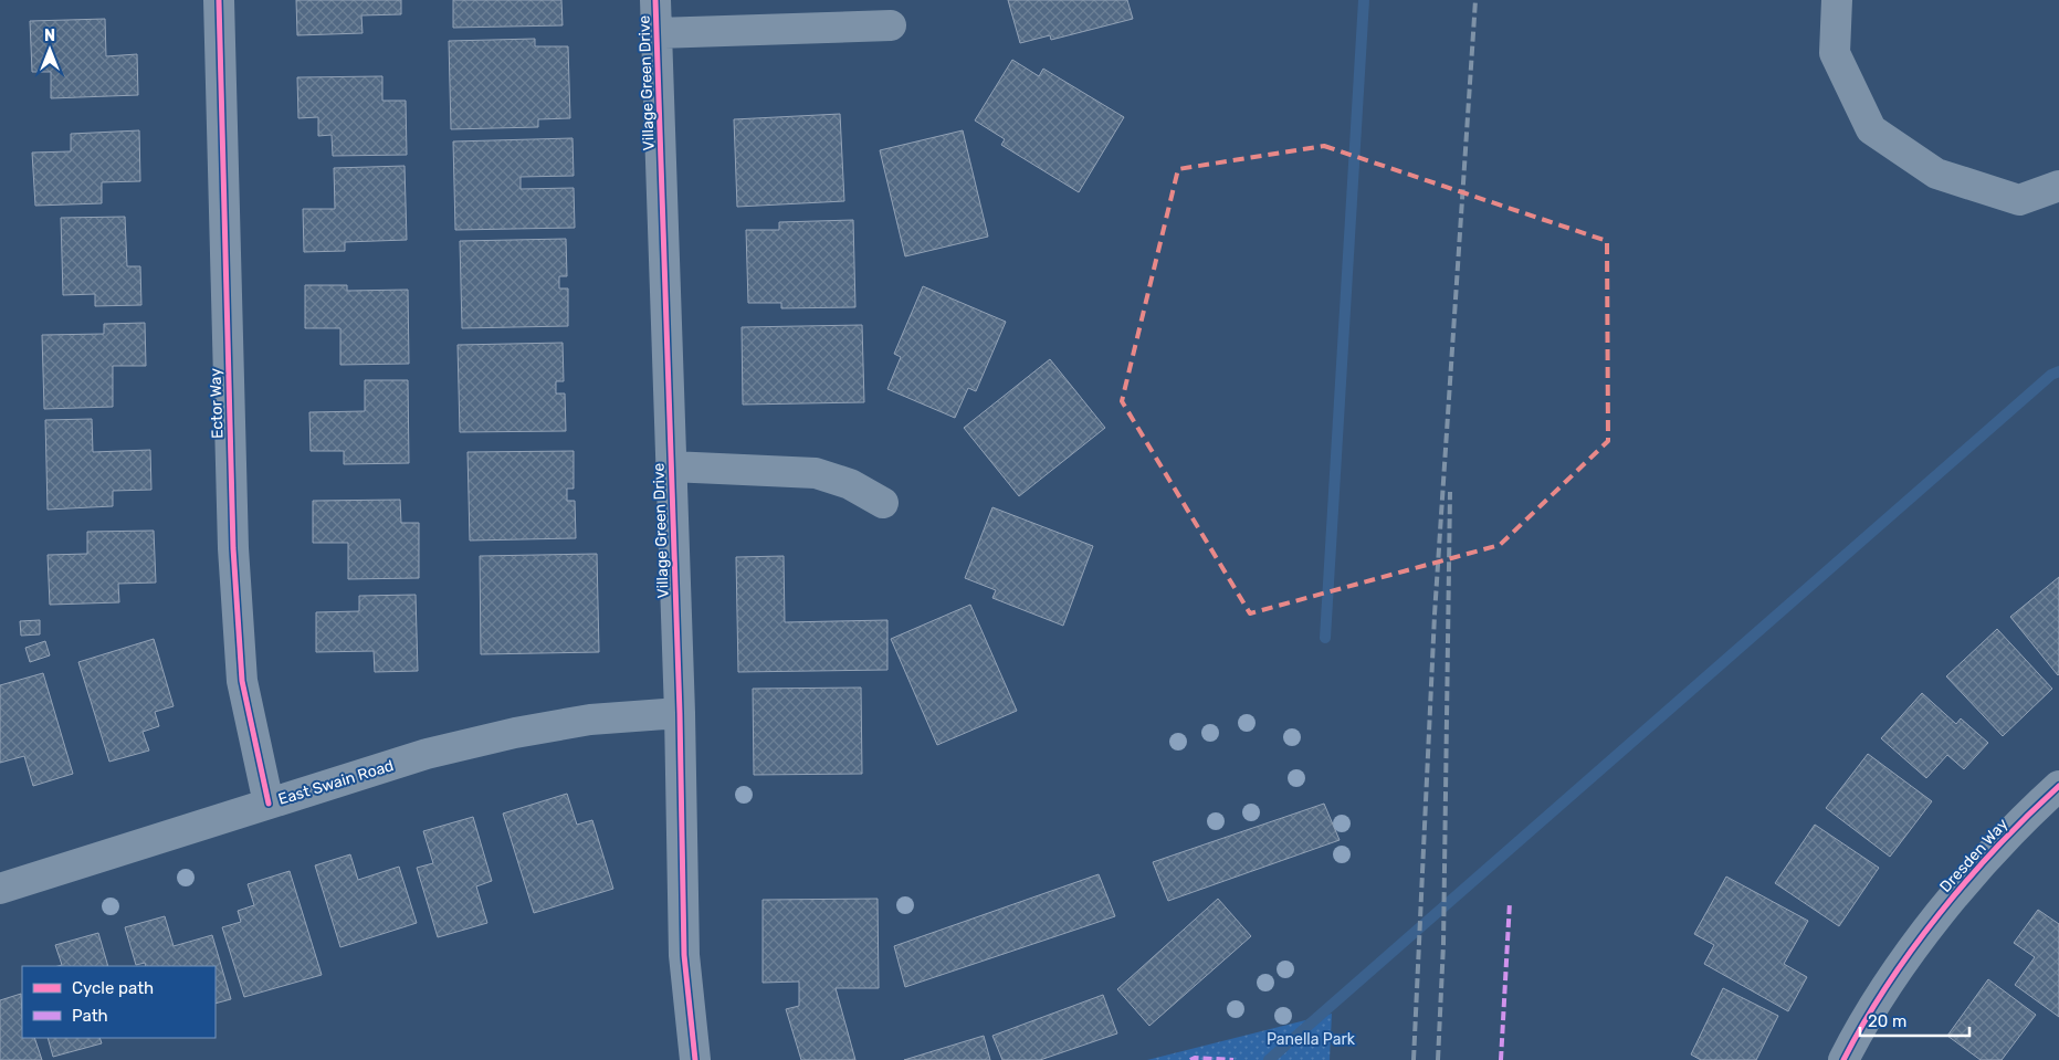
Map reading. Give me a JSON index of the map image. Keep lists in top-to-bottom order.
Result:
{
  "streets": {
    "street": [
      "Village Green Drive",
      "Ector Way",
      "East Swain Road",
      "Dresden Way"
    ]
  },
  "crossings": [
    ["Village Green Drive", "East Swain Road"],
    ["Ector Way", "East Swain Road"]
  ],
  "parks": ["Panella Park"],
  "legend": ["Cycle path", "Path"],
  "scale_bar": "20 m",
  "north": "top"
}
